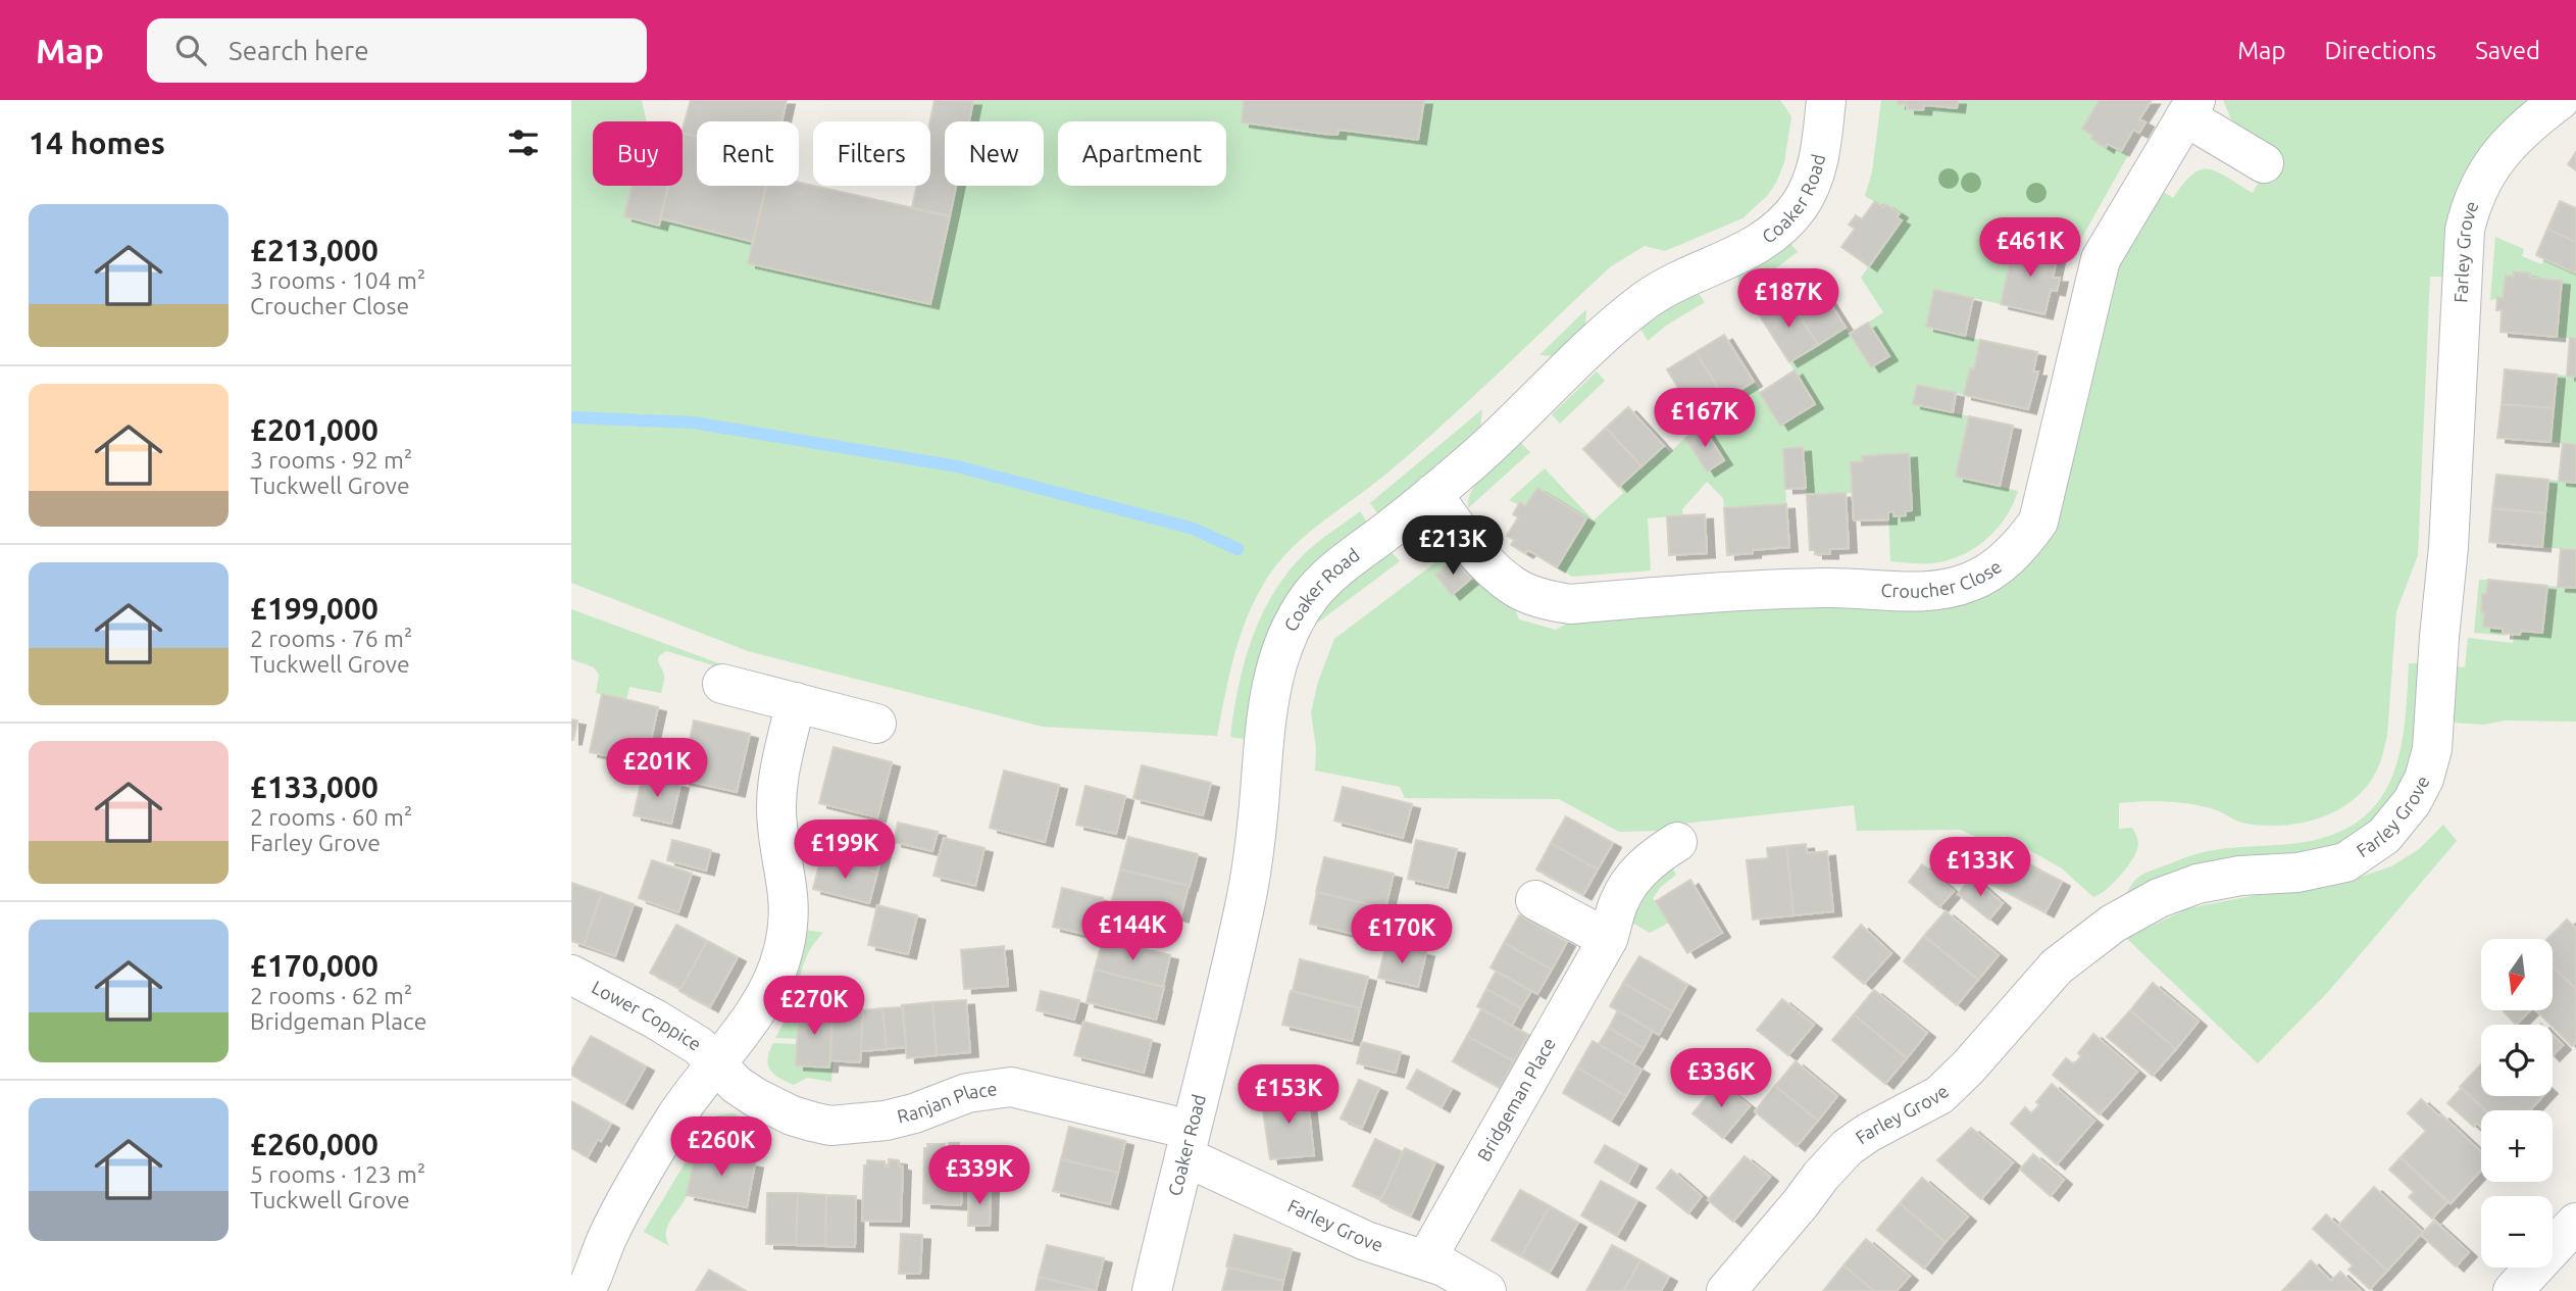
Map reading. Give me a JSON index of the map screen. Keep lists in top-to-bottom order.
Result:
{
  "streets": {
    "street": [
      "Coaker Road",
      "Farley Grove",
      "Croucher Close",
      "Lower Coppice",
      "Bridgeman Place",
      "Ranjan Place"
    ]
  },
  "crossings": [
    ["Coaker Road", "Farley Grove"],
    ["Coaker Road", "Croucher Close"],
    ["Coaker Road", "Ranjan Place"],
    ["Farley Grove", "Bridgeman Place"],
    ["Farley Grove", "Ranjan Place"],
    ["Lower Coppice", "Ranjan Place"]
  ],
  "north": "bottom",
  "page": {
    "header": "Map",
    "search": "Search here",
    "nav": ["Map", "Directions", "Saved"],
    "heading": "14 homes",
    "chip": [
      "Buy",
      "Rent",
      "Filters",
      "New",
      "Apartment"
    ],
    "list": [
      {
        "name": "£213,000",
        "note": "3 rooms · 104 m² · Croucher Close"
      },
      {
        "name": "£201,000",
        "note": "3 rooms · 92 m² · Tuckwell Grove"
      },
      {
        "name": "£199,000",
        "note": "2 rooms · 76 m² · Tuckwell Grove"
      },
      {
        "name": "£133,000",
        "note": "2 rooms · 60 m² · Farley Grove"
      },
      {
        "name": "£170,000",
        "note": "2 rooms · 62 m² · Bridgeman Place"
      },
      {
        "name": "£260,000",
        "note": "5 rooms · 123 m² · Tuckwell Grove"
      }
    ],
    "price": [
      "£461K",
      "£187K",
      "£167K",
      "£213K",
      "£201K",
      "£199K",
      "£133K",
      "£144K",
      "£170K",
      "£270K",
      "£336K",
      "£153K",
      "£260K",
      "£339K"
    ],
    "map_buttons": ["+", "−"]
  }
}
